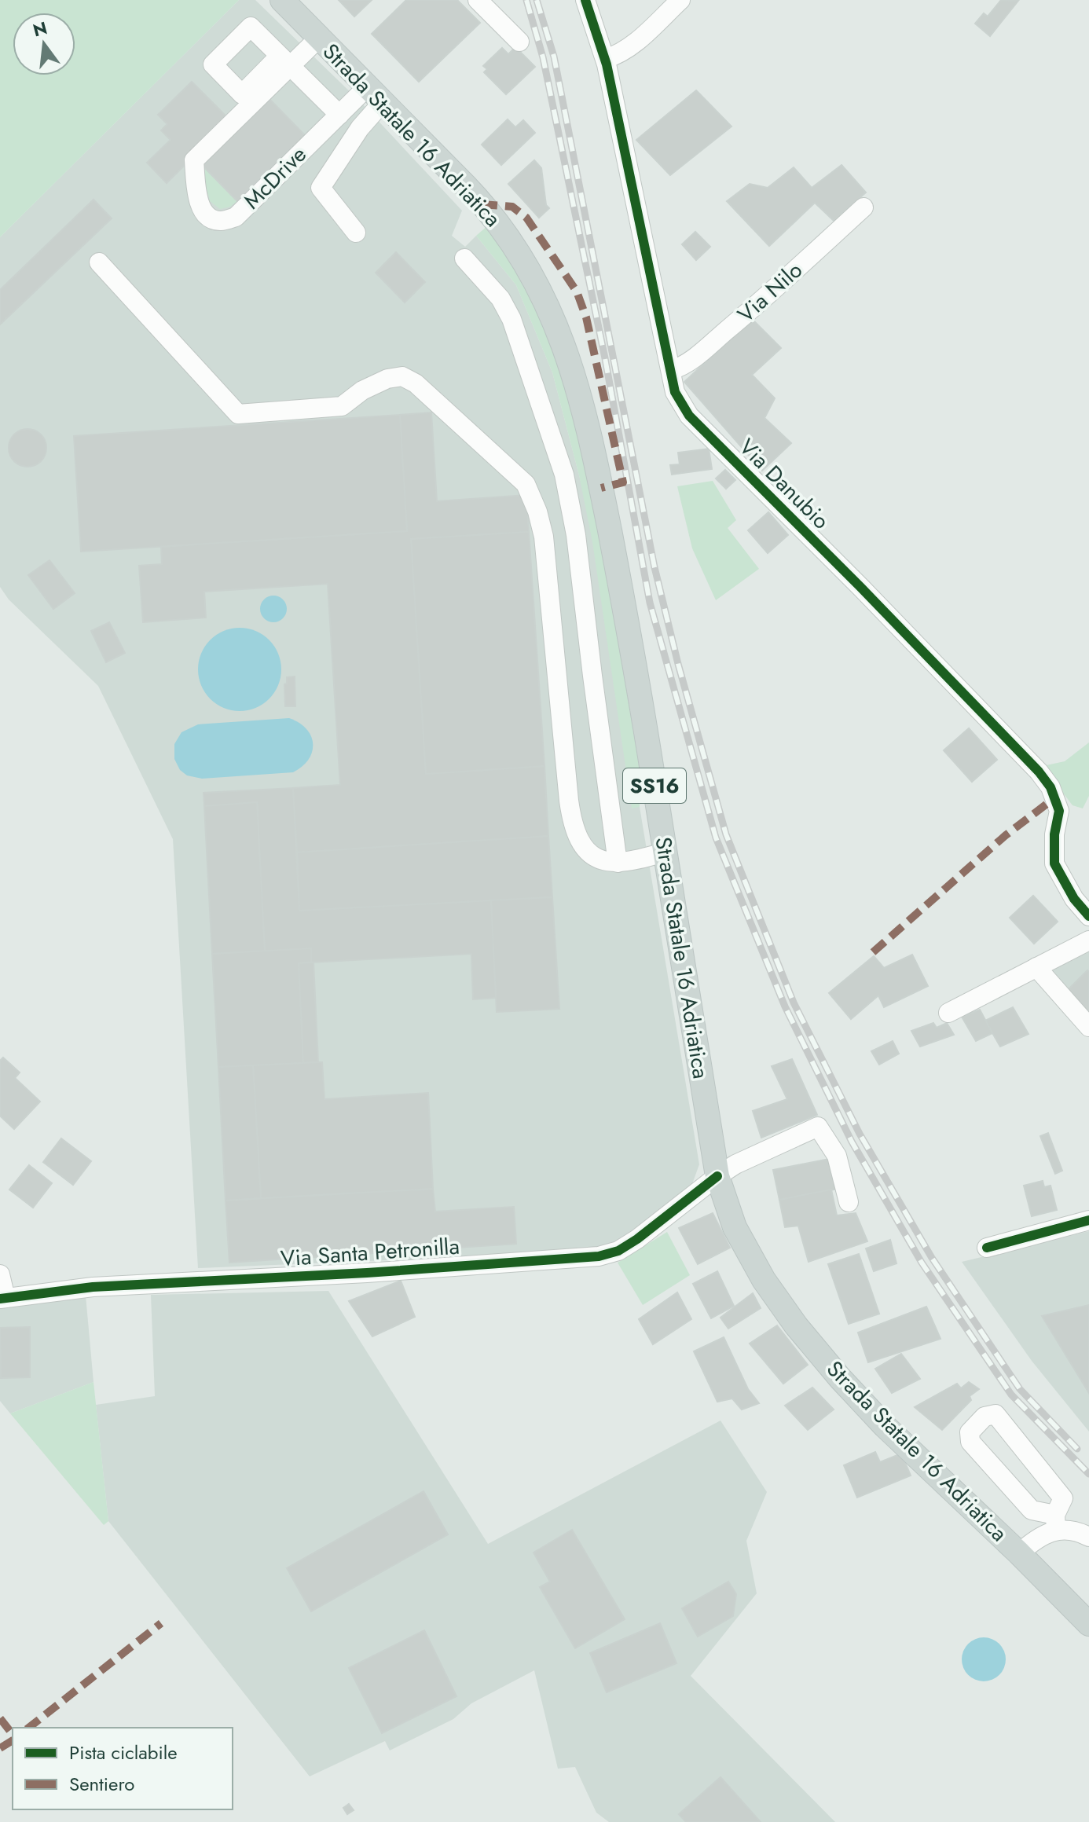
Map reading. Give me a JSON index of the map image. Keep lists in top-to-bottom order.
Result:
{
  "streets": {
    "main road": ["Strada Statale 16 Adriatica", "SS16"],
    "street": [
      "McDrive",
      "Via Nilo",
      "Via Danubio",
      "Via Santa Petronilla"
    ]
  },
  "crossings": [
    ["Strada Statale 16 Adriatica", "McDrive"],
    ["Strada Statale 16 Adriatica", "Via Santa Petronilla"],
    ["Via Nilo", "Via Danubio"]
  ],
  "legend": ["Pista ciclabile", "Sentiero"],
  "north": "top"
}
